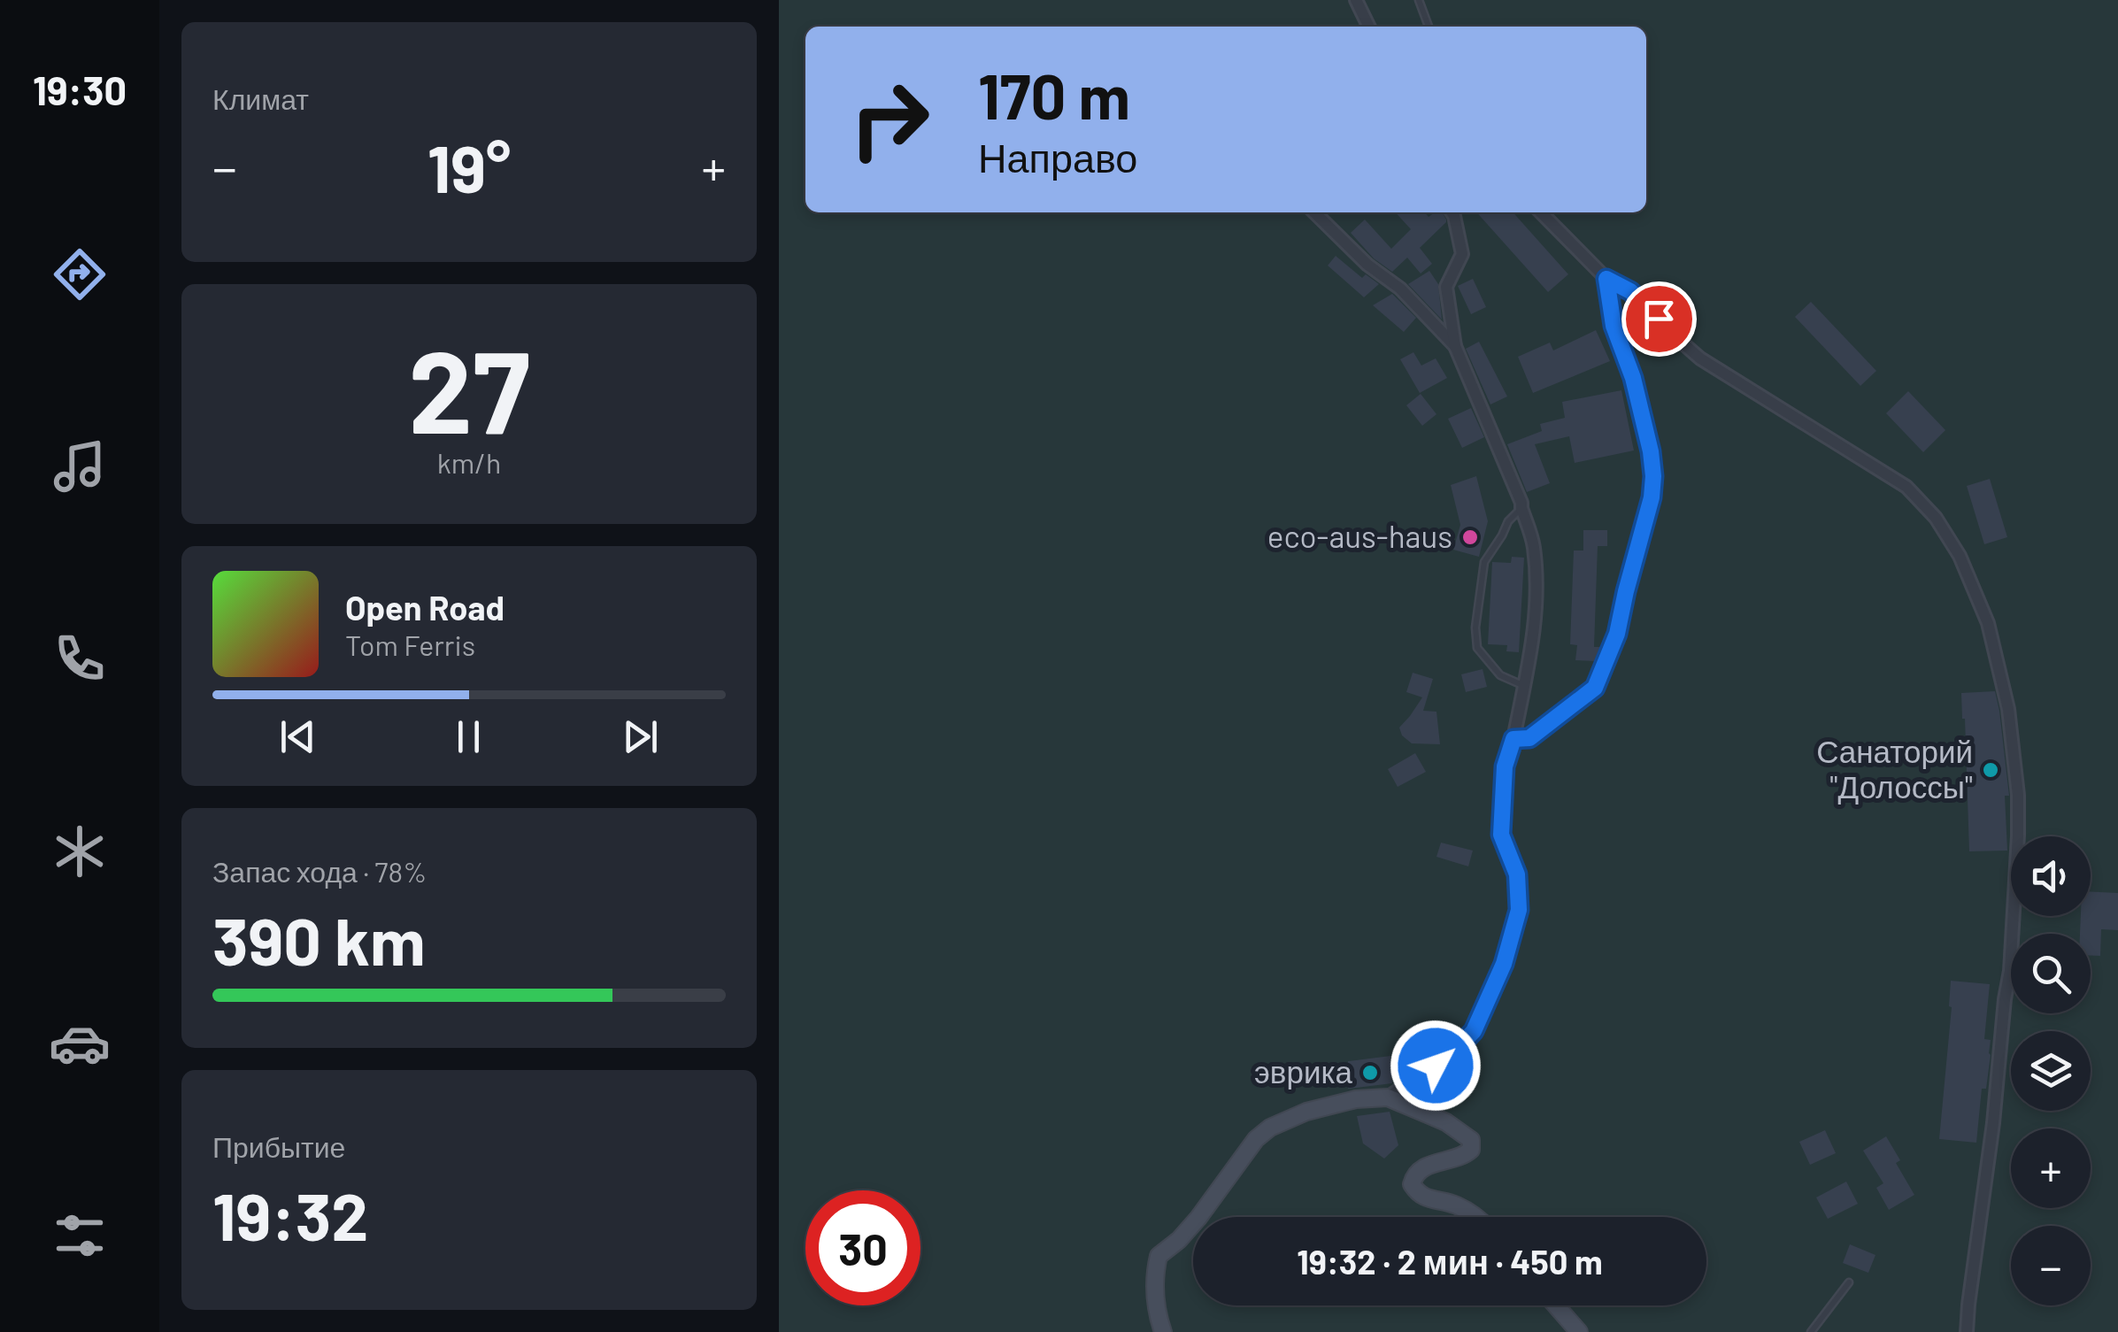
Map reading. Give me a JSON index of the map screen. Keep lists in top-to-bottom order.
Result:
{
  "places": ["eco-aus-haus", "Санаторий \"Долоссы\"", "эврика"],
  "page": {
    "tabs": "19:30",
    "tile": [
      "Климат",
      ["27", "km/h"],
      ["Запас хода · 78%", "390 km"],
      ["Прибытие", "19:32"]
    ],
    "turn": ["170 m", "Направо"],
    "heat": ["−", "19°", "+"],
    "song": ["Open Road", "Tom Ferris"],
    "map_buttons": ["+", "−"],
    "limit": "30",
    "trip": "19:32 · 2 мин · 450 m"
  }
}
